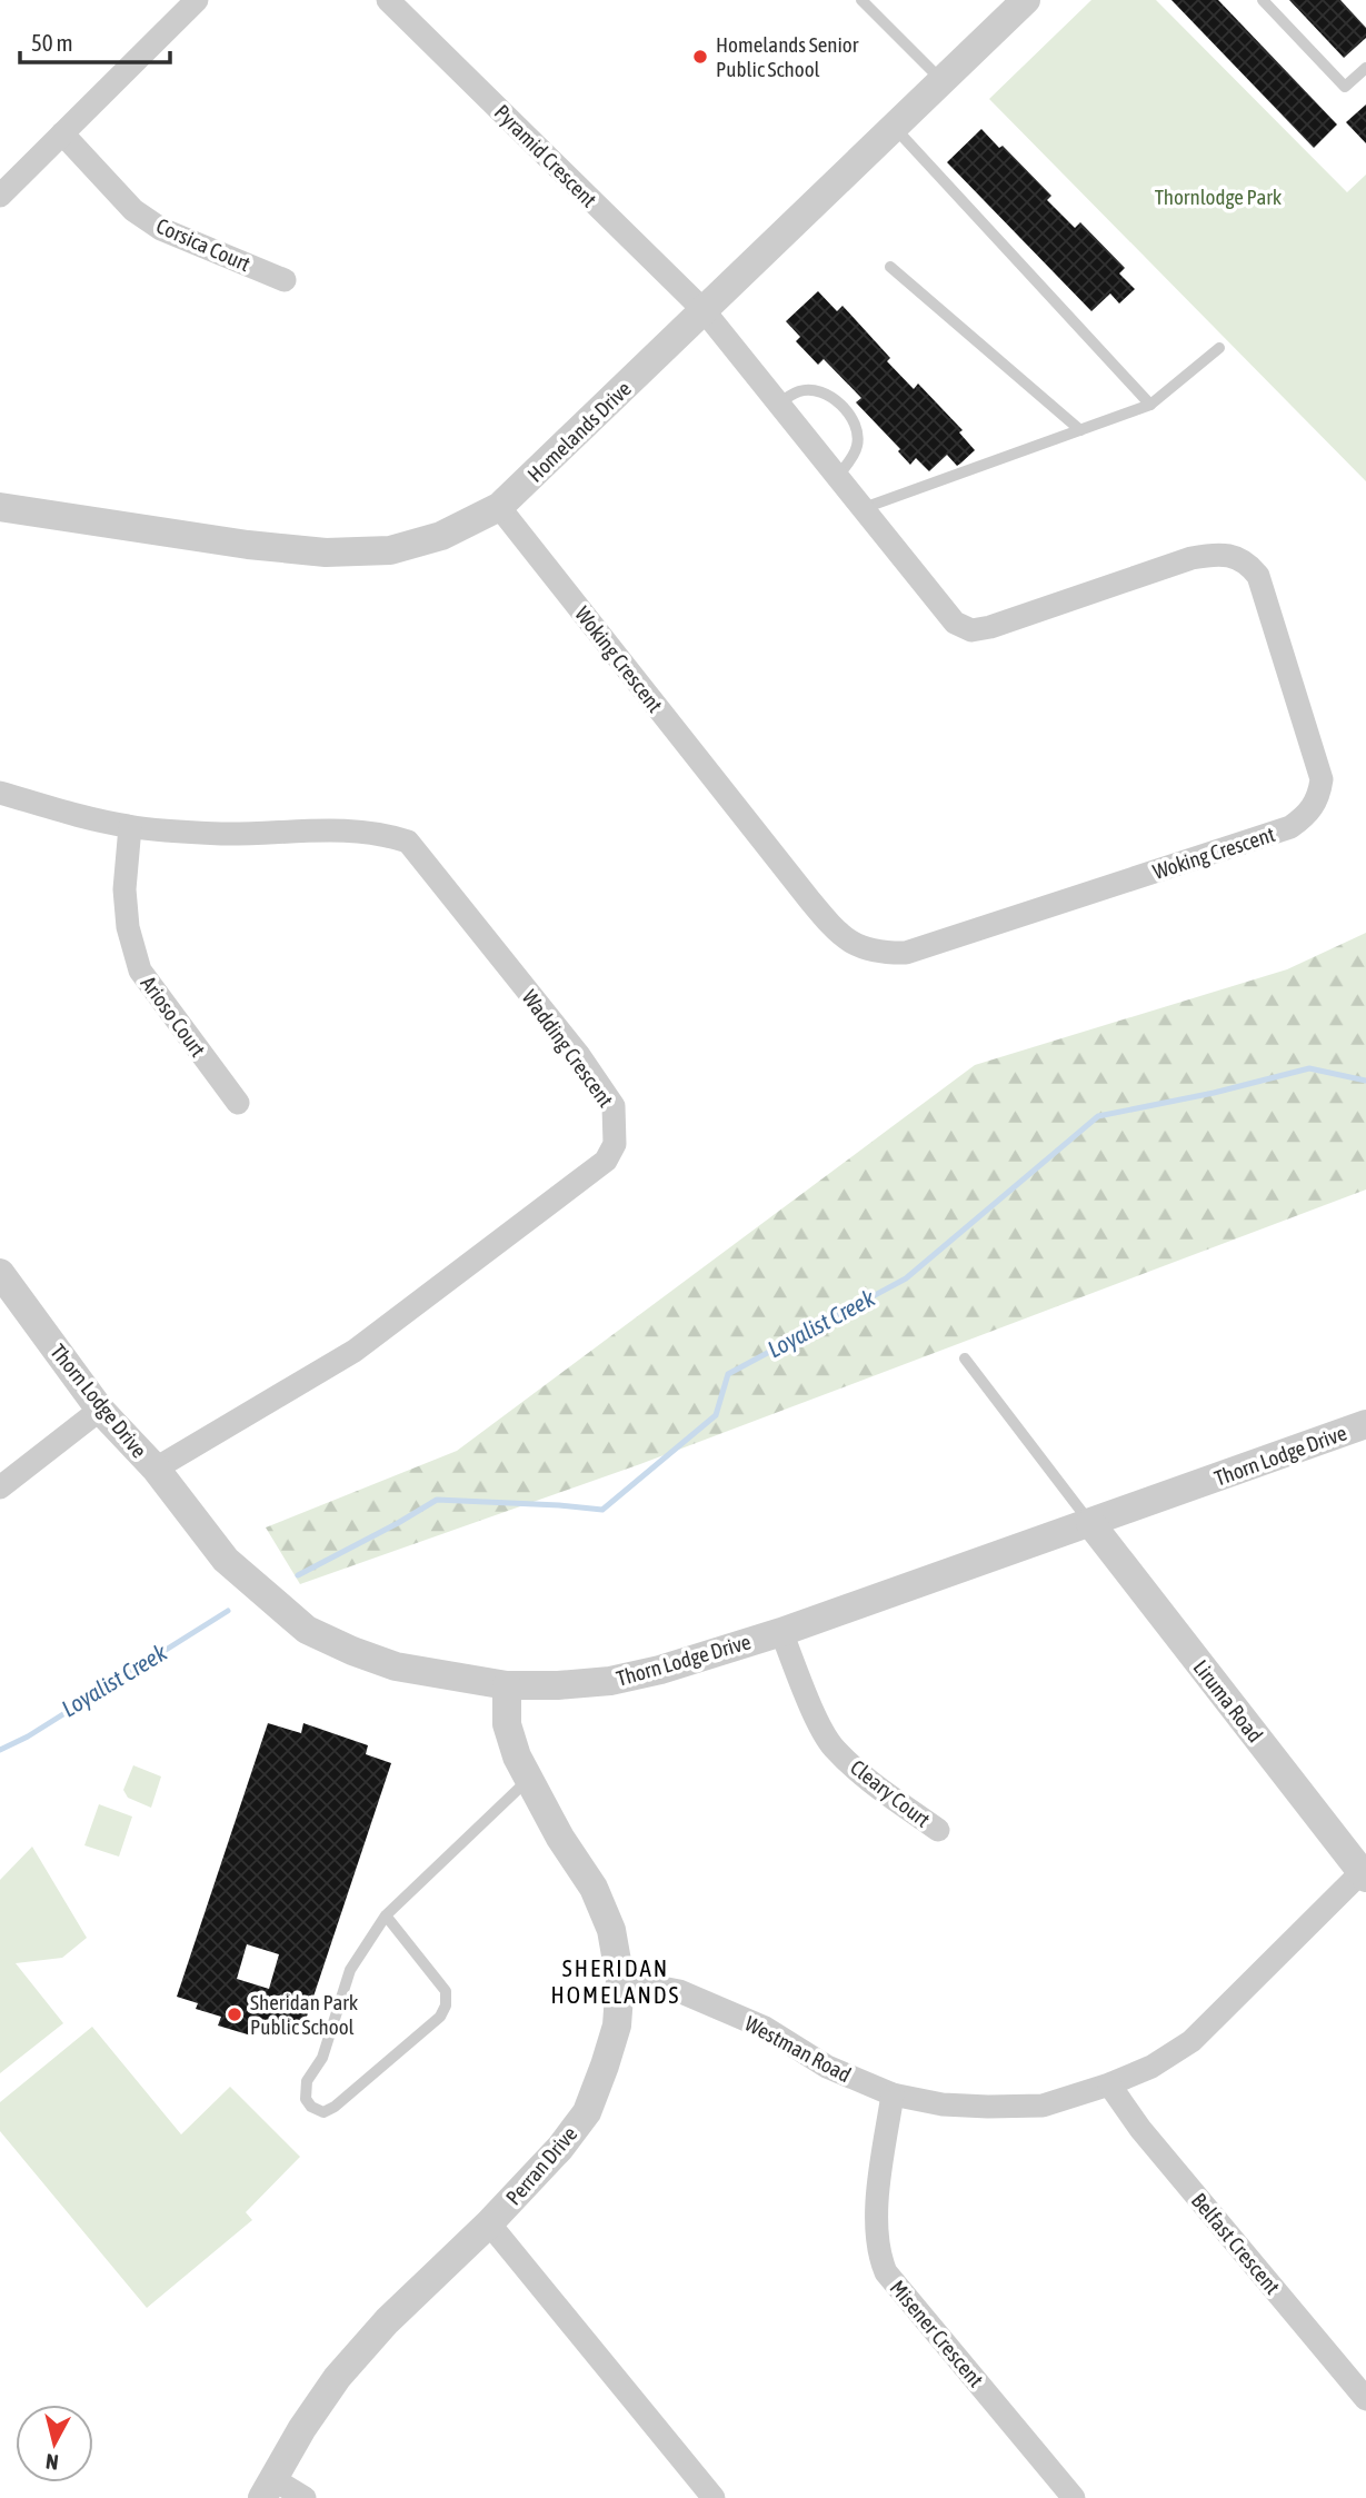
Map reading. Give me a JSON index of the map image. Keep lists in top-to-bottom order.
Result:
{
  "streets": {
    "street": [
      "Pyramid Crescent",
      "Corsica Court",
      "Homelands Drive",
      "Woking Crescent",
      "Arioso Court",
      "Wadding Crescent",
      "Thorn Lodge Drive",
      "Liruma Road",
      "Cleary Court",
      "Westman Road",
      "Perran Drive",
      "Belfast Crescent",
      "Misener Crescent"
    ]
  },
  "crossings": [
    ["Pyramid Crescent", "Homelands Drive"],
    ["Pyramid Crescent", "Woking Crescent"],
    ["Homelands Drive", "Woking Crescent"],
    ["Arioso Court", "Wadding Crescent"],
    ["Wadding Crescent", "Thorn Lodge Drive"],
    ["Thorn Lodge Drive", "Liruma Road"],
    ["Thorn Lodge Drive", "Cleary Court"],
    ["Thorn Lodge Drive", "Perran Drive"],
    ["Liruma Road", "Westman Road"],
    ["Westman Road", "Perran Drive"],
    ["Westman Road", "Belfast Crescent"],
    ["Westman Road", "Misener Crescent"]
  ],
  "districts": ["SHERIDAN HOMELANDS"],
  "water": ["Loyalist Creek"],
  "parks": ["Thornlodge Park"],
  "places": ["Homelands Senior Public School", "Sheridan Park Public School"],
  "scale_bar": "50 m",
  "north": "bottom"
}
